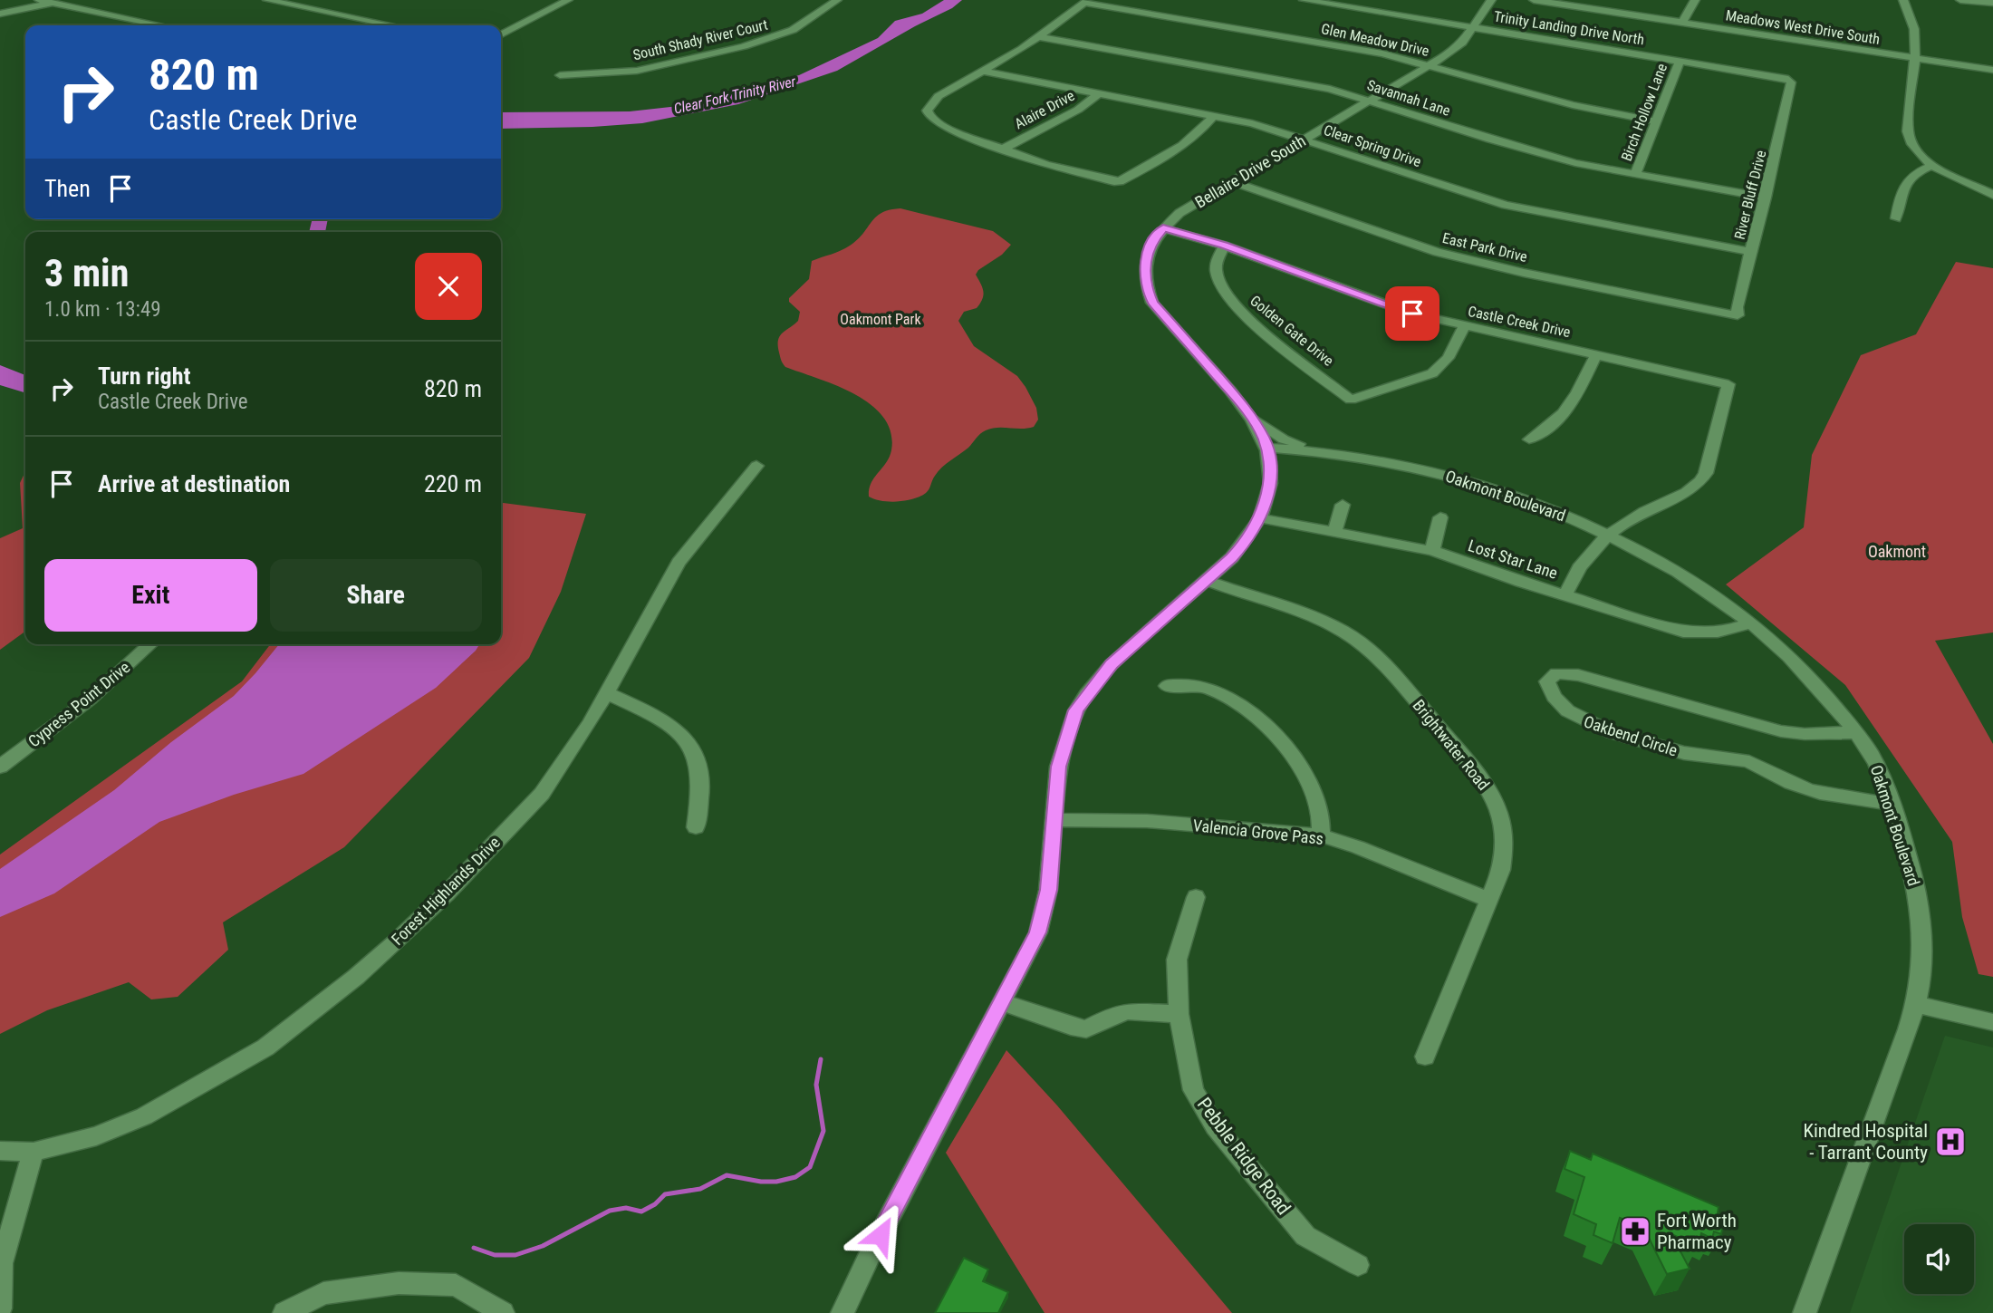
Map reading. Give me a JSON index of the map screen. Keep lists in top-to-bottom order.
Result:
{
  "streets": {
    "street": [
      "Meadows West Drive South",
      "Trinity Landing Drive North",
      "South Shady River Court",
      "Glen Meadow Drive",
      "Savannah Lane",
      "Alaire Drive",
      "Birch Hollow Lane",
      "Clear Spring Drive",
      "Bellaire Drive South",
      "River Bluff Drive",
      "East Park Drive",
      "Castle Creek Drive",
      "Golden Gate Drive",
      "Oakmont Boulevard",
      "Lost Star Lane",
      "Cypress Point Drive",
      "Oakbend Circle",
      "Brightwater Road",
      "Valencia Grove Pass",
      "Forest Highlands Drive",
      "Pebble Ridge Road"
    ]
  },
  "crossings": [
    ["Trinity Landing Drive North", "Birch Hollow Lane"],
    ["Trinity Landing Drive North", "Bellaire Drive South"],
    ["Trinity Landing Drive North", "River Bluff Drive"],
    ["Glen Meadow Drive", "Birch Hollow Lane"],
    ["Glen Meadow Drive", "Bellaire Drive South"],
    ["Savannah Lane", "Birch Hollow Lane"],
    ["Savannah Lane", "Bellaire Drive South"],
    ["Savannah Lane", "River Bluff Drive"],
    ["Alaire Drive", "Clear Spring Drive"],
    ["Clear Spring Drive", "Bellaire Drive South"],
    ["Clear Spring Drive", "River Bluff Drive"],
    ["Bellaire Drive South", "East Park Drive"],
    ["Bellaire Drive South", "Castle Creek Drive"],
    ["Bellaire Drive South", "Oakmont Boulevard"],
    ["Bellaire Drive South", "Lost Star Lane"],
    ["Bellaire Drive South", "Brightwater Road"],
    ["Bellaire Drive South", "Valencia Grove Pass"],
    ["River Bluff Drive", "East Park Drive"],
    ["Castle Creek Drive", "Golden Gate Drive"],
    ["Castle Creek Drive", "Oakmont Boulevard"],
    ["Oakmont Boulevard", "Lost Star Lane"],
    ["Oakmont Boulevard", "Oakbend Circle"],
    ["Brightwater Road", "Valencia Grove Pass"]
  ],
  "water": ["Clear Fork Trinity River"],
  "parks": ["Oakmont Park", "Oakmont"],
  "places": {
    "hospital": ["Kindred Hospital - Tarrant County"],
    "pharmacy": ["Fort Worth Pharmacy"]
  },
  "page": {
    "turn": ["820 m", "Castle Creek Drive"],
    "then": "Then",
    "heading": ["3 min", "1.0 km · 13:49"],
    "list": [
      {
        "name": "Turn right",
        "note": "Castle Creek Drive",
        "value": "820 m"
      },
      {
        "name": "Arrive at destination",
        "value": "220 m"
      }
    ],
    "buttons": ["Exit", "Share"]
  }
}
